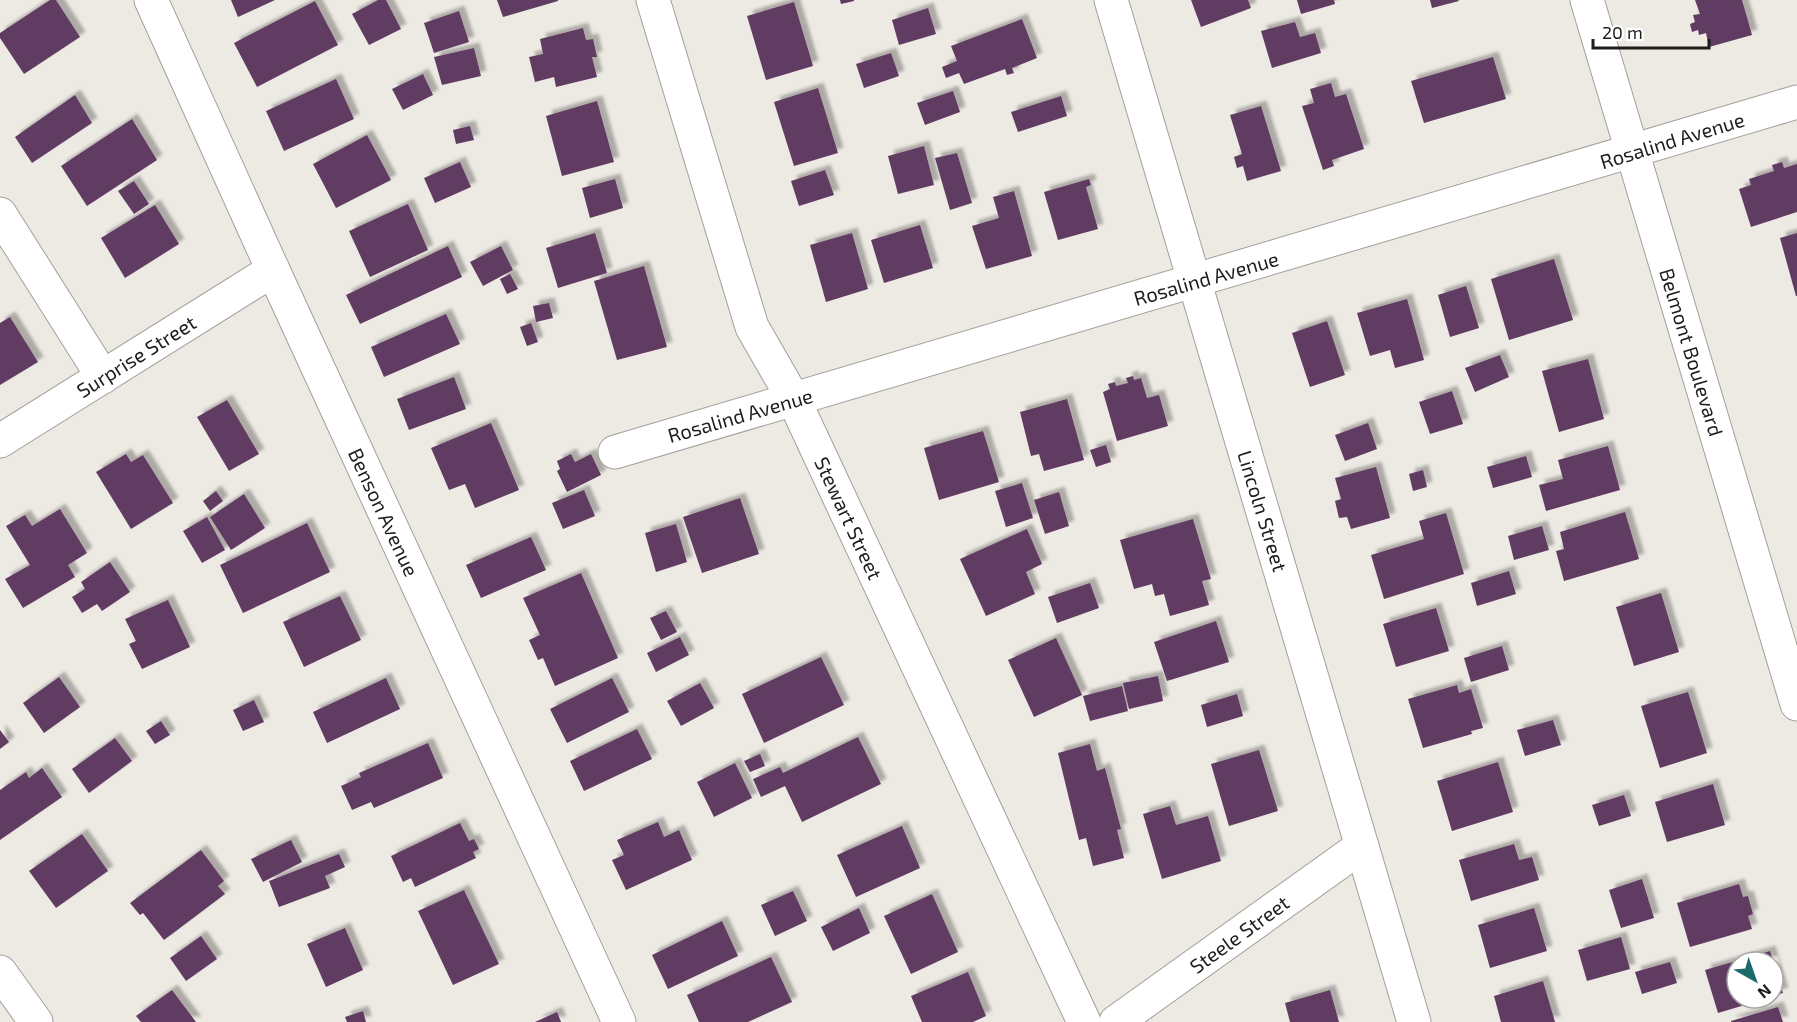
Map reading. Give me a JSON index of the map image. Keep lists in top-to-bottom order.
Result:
{
  "streets": {
    "street": [
      "Rosalind Avenue",
      "Belmont Boulevard",
      "Surprise Street",
      "Lincoln Street",
      "Benson Avenue",
      "Stewart Street",
      "Steele Street"
    ]
  },
  "crossings": [
    ["Rosalind Avenue", "Belmont Boulevard"],
    ["Rosalind Avenue", "Lincoln Street"],
    ["Rosalind Avenue", "Stewart Street"],
    ["Surprise Street", "Benson Avenue"],
    ["Lincoln Street", "Steele Street"]
  ],
  "scale_bar": "20 m",
  "north": "bottom right"
}
